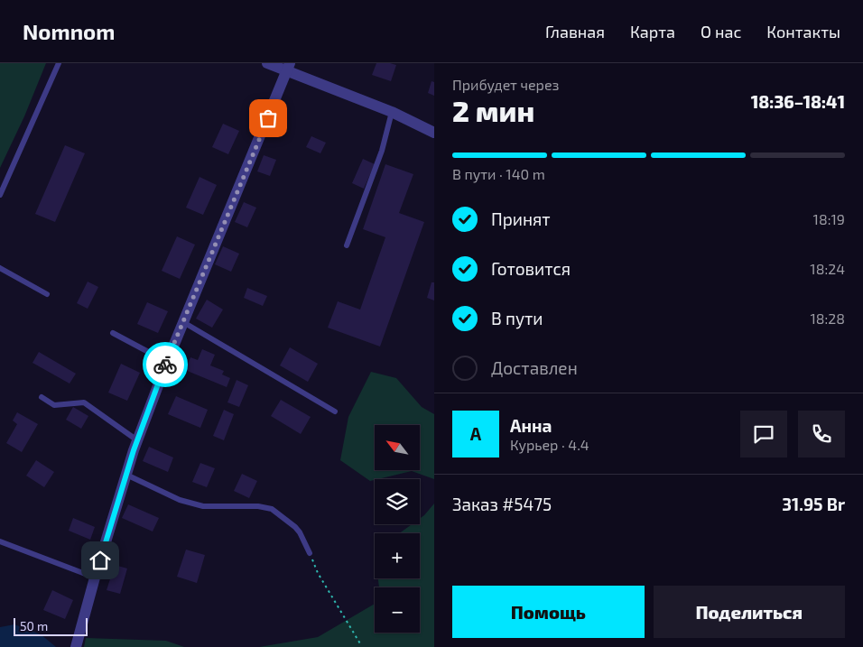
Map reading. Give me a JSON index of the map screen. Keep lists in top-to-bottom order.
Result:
{
  "scale_bar": "50 m",
  "north": "top left",
  "page": {
    "header": "Nomnom",
    "nav": [
      "Главная",
      "Карта",
      "О нас",
      "Контакты"
    ],
    "heading": ["2 мин", "Прибудет через", "18:36–18:41"],
    "panel": [
      "Анна",
      "Курьер · 4.4",
      "Заказ #5475",
      "31.95 Br"
    ],
    "bar": "В пути · 140 m",
    "list": [
      ["Принят", "18:19"],
      ["Готовится", "18:24"],
      ["В пути", "18:28"],
      "Доставлен"
    ],
    "round": "А",
    "map_buttons": ["+", "−"],
    "buttons": ["Помощь", "Поделиться"],
    "scale": "50 m"
  }
}
